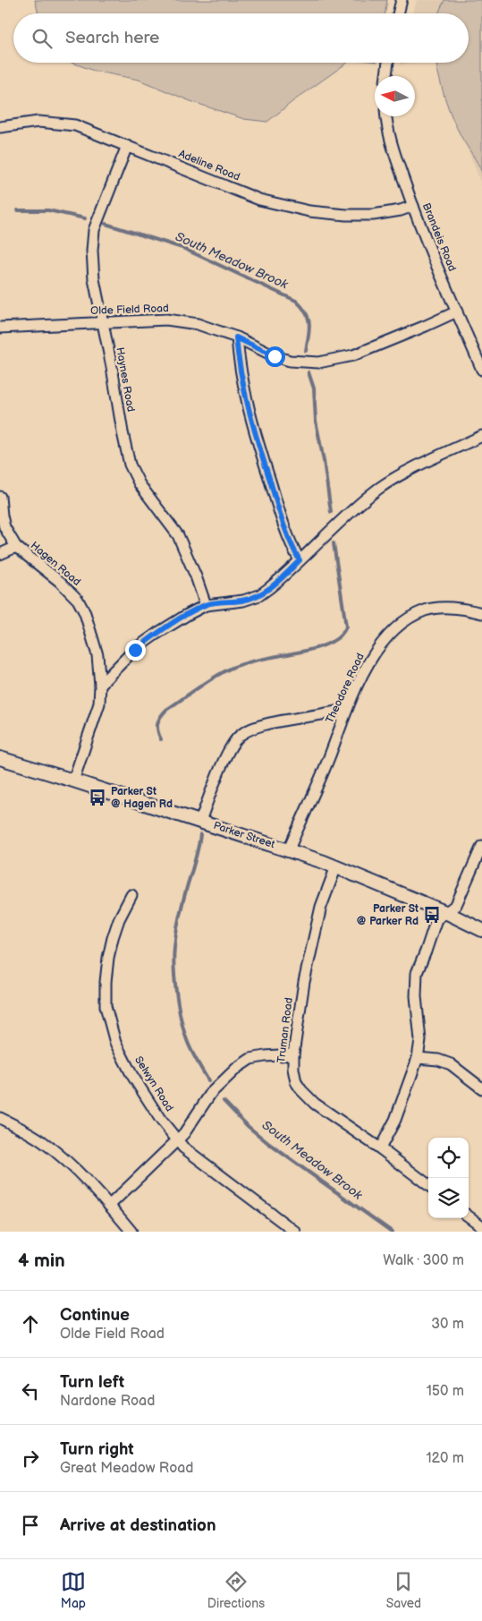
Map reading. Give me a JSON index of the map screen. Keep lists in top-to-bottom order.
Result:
{
  "streets": {
    "main road": ["Parker Street"],
    "street": [
      "Adeline Road",
      "Brandeis Road",
      "Olde Field Road",
      "Haynes Road",
      "Hagen Road",
      "Theodore Road",
      "Truman Road",
      "Selwyn Road"
    ]
  },
  "crossings": [
    ["Adeline Road", "Brandeis Road"],
    ["Adeline Road", "Haynes Road"],
    ["Brandeis Road", "Olde Field Road"],
    ["Olde Field Road", "Haynes Road"],
    ["Hagen Road", "Parker Street"],
    ["Theodore Road", "Parker Street"],
    ["Parker Street", "Truman Road"]
  ],
  "water": ["South Meadow Brook"],
  "places": {
    "bus stop": ["Parker St @ Hagen Rd", "Parker St @ Parker Rd"]
  },
  "north": "left",
  "page": {
    "search": "Search here",
    "heading": ["4 min", "Walk · 300 m"],
    "list": [
      ["Continue", "Olde Field Road", "30 m"],
      ["Turn left", "Nardone Road", "150 m"],
      ["Turn right", "Great Meadow Road", "120 m"],
      "Arrive at destination"
    ],
    "nav": ["Map", "Directions", "Saved"]
  }
}
